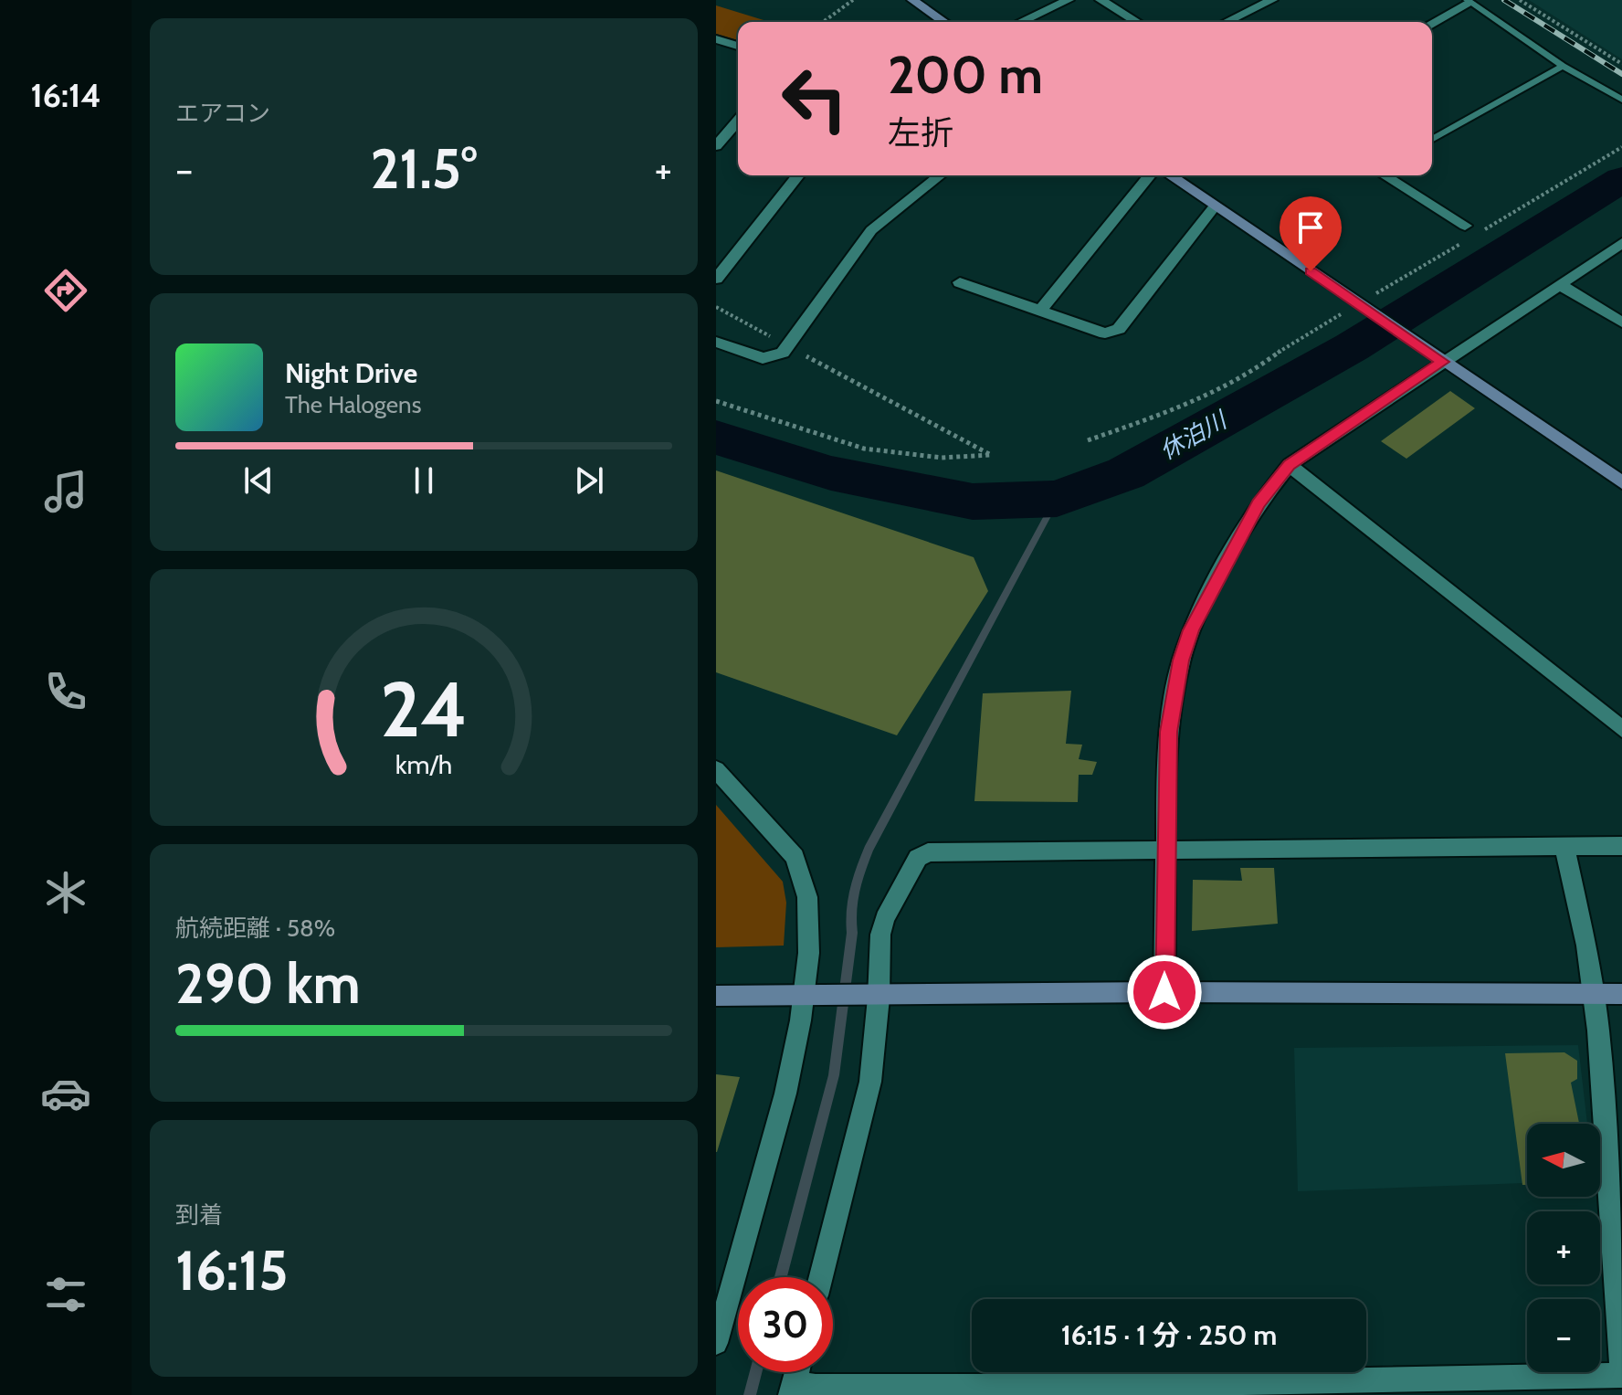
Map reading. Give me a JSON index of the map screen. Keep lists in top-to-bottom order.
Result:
{
  "water": ["休泊川"],
  "north": "left",
  "page": {
    "tabs": "16:14",
    "tile": [
      "エアコン",
      ["航続距離 · 58%", "290 km"],
      ["到着", "16:15"]
    ],
    "turn": ["200 m", "左折"],
    "heat": ["−", "21.5°", "+"],
    "song": ["Night Drive", "The Halogens"],
    "map_buttons": ["+", "−"],
    "limit": "30",
    "trip": "16:15 · 1 分 · 250 m",
    "gauge": ["24", "km/h"]
  }
}
